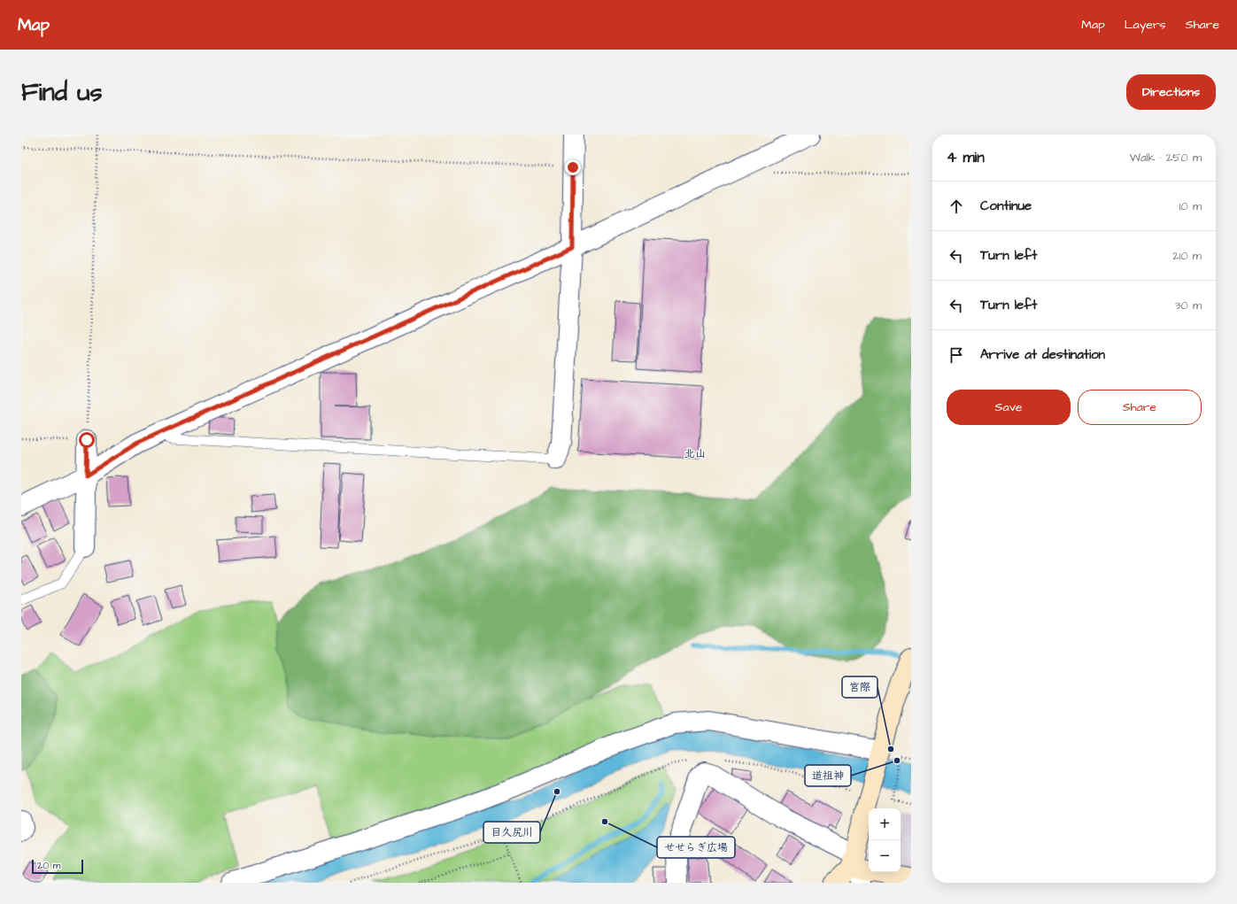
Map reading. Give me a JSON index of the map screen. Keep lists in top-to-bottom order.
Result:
{
  "districts": ["北山"],
  "places": [
    "宮際",
    "道祖神",
    "目久尻川",
    "せせらぎ広場"
  ],
  "scale_bar": "20 m",
  "page": {
    "header": "Map",
    "nav": ["Map", "Layers", "Share"],
    "buttons": [
      "Directions",
      ["Save", "Share"]
    ],
    "title": "Find us",
    "heading": ["4 min", "Walk · 250 m"],
    "list": [
      ["Continue", "10 m"],
      ["Turn left", "210 m"],
      ["Turn left", "30 m"],
      "Arrive at destination"
    ],
    "map_buttons": ["+", "−"],
    "scale": "20 m"
  }
}
